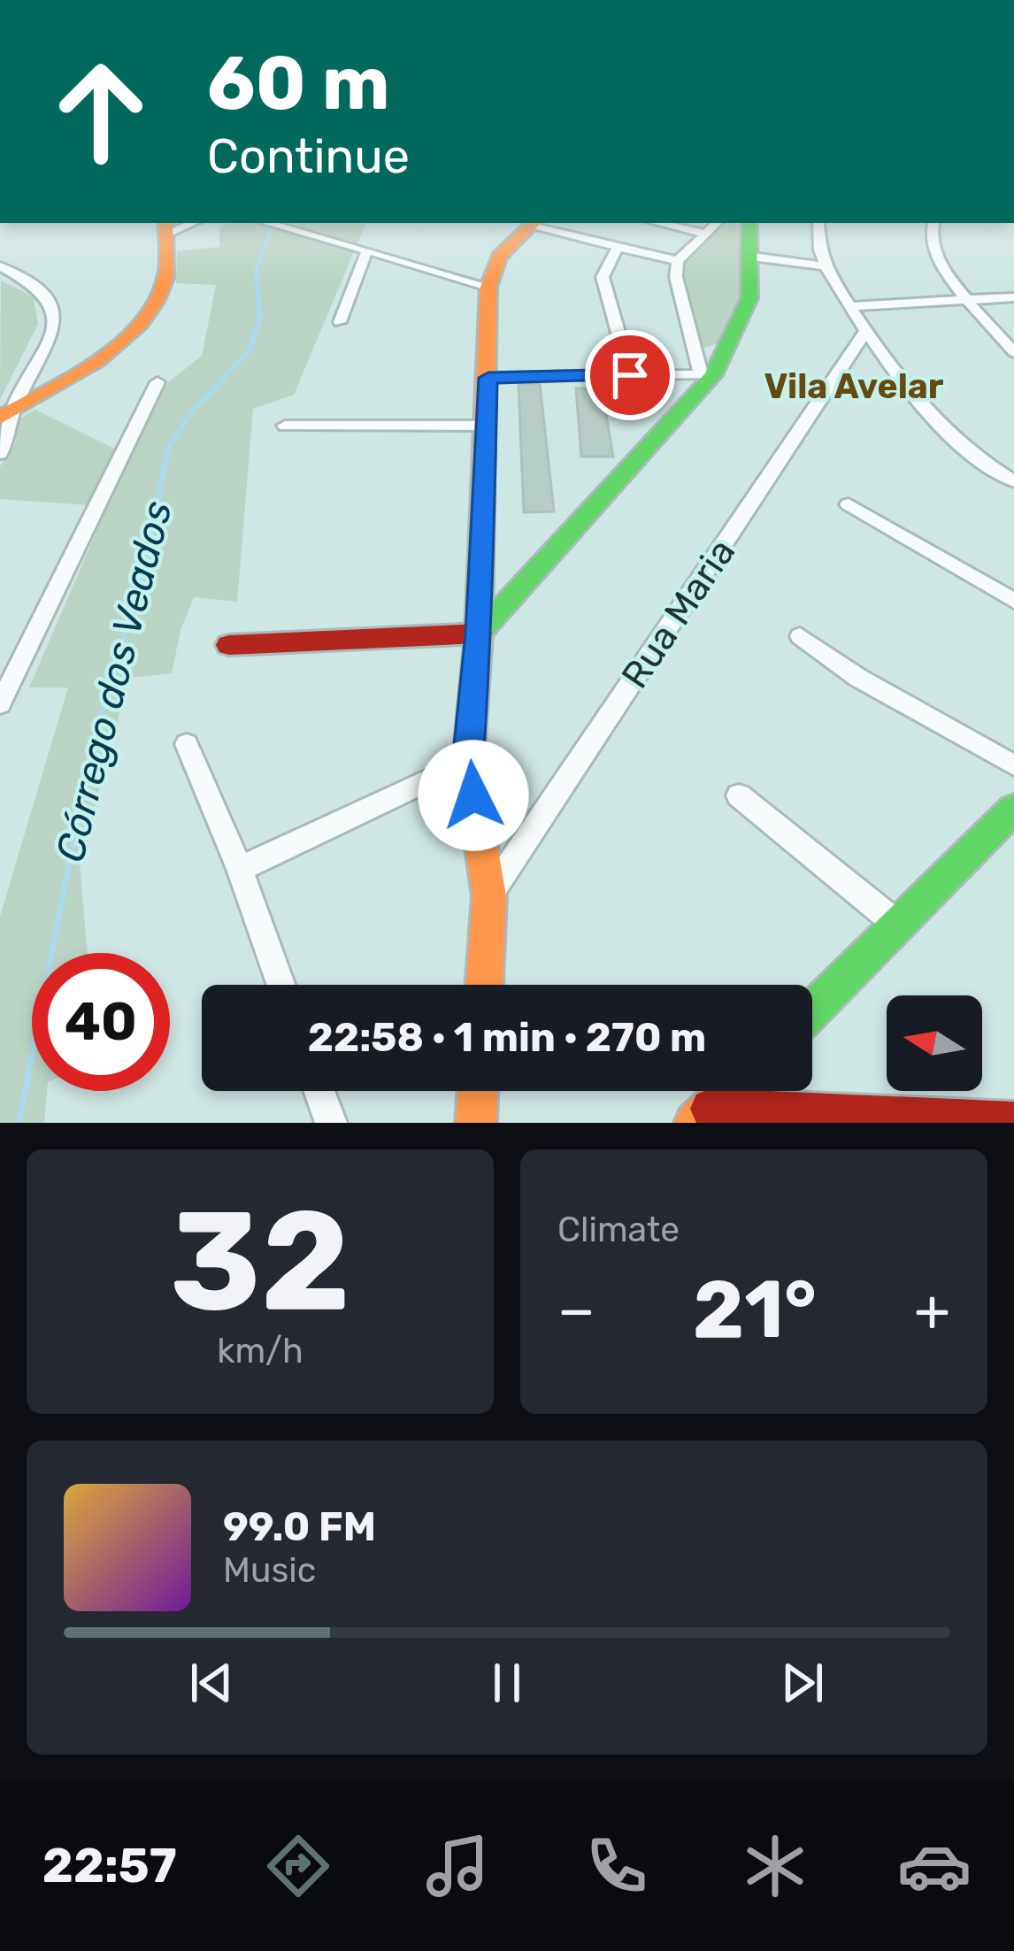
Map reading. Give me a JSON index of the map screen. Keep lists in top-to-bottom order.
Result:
{
  "streets": {
    "street": ["Rua Maria"]
  },
  "districts": ["Vila Avelar"],
  "water": ["Córrego dos Veados"],
  "north": "left",
  "page": {
    "turn": ["60 m", "Continue"],
    "limit": "40",
    "trip": "22:58 · 1 min · 270 m",
    "tile": [
      ["32", "km/h"],
      "Climate"
    ],
    "heat": ["−", "21°", "+"],
    "song": ["99.0 FM", "Music"],
    "tabs": "22:57"
  }
}
